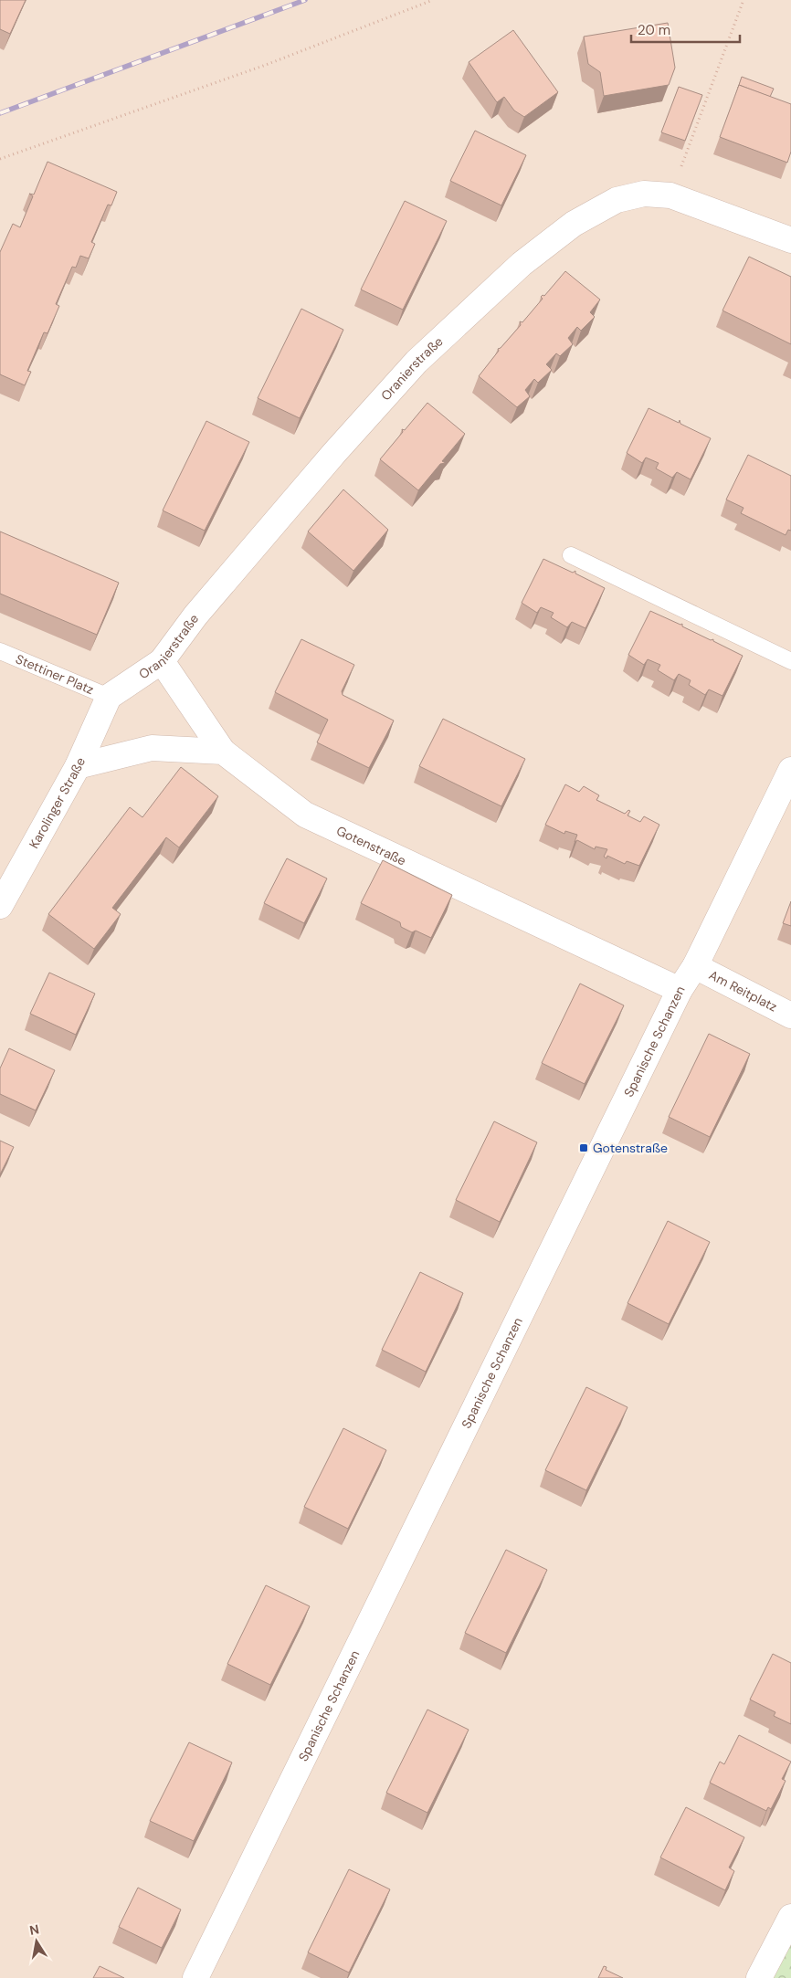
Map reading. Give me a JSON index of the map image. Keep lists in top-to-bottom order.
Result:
{
  "streets": {
    "street": [
      "Oranierstraße",
      "Karolinger Straße",
      "Gotenstraße",
      "Am Reitplatz",
      "Spanische Schanzen"
    ],
    "lane": ["Stettiner Platz"]
  },
  "crossings": [
    ["Oranierstraße", "Stettiner Platz"],
    ["Oranierstraße", "Karolinger Straße"],
    ["Oranierstraße", "Gotenstraße"],
    ["Stettiner Platz", "Karolinger Straße"],
    ["Gotenstraße", "Spanische Schanzen"],
    ["Am Reitplatz", "Spanische Schanzen"]
  ],
  "places": {
    "transit": ["Gotenstraße"]
  },
  "scale_bar": "20 m",
  "north": "top"
}
